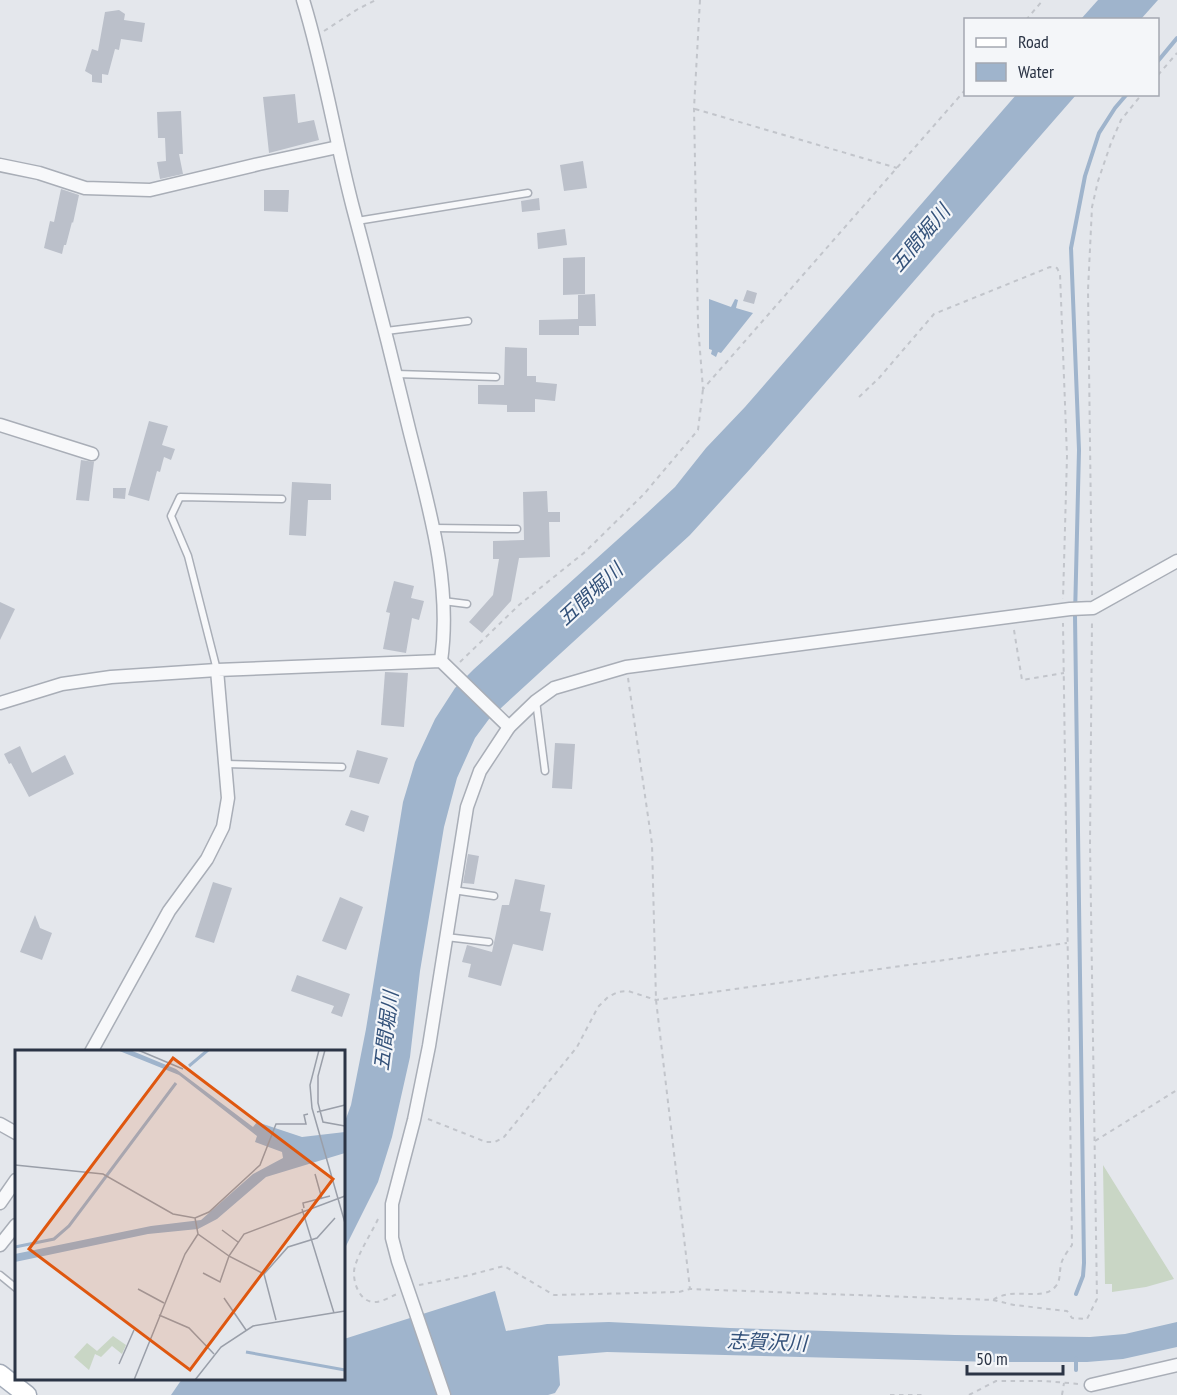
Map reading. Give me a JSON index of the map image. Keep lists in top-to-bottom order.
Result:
{
  "water": ["五間堀川", "志賀沢川"],
  "legend": ["Road", "Water"],
  "scale_bar": "50 m"
}
